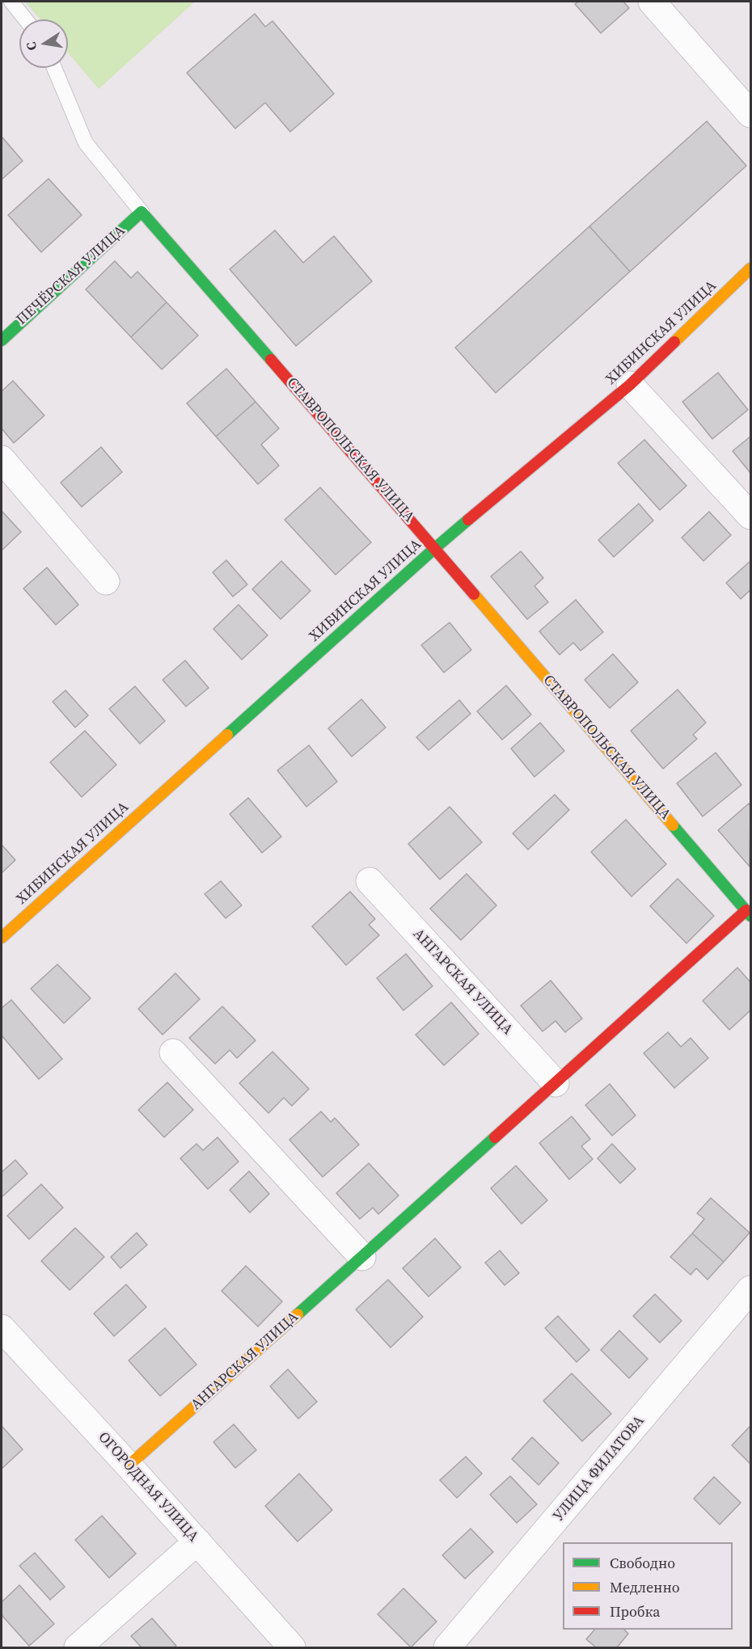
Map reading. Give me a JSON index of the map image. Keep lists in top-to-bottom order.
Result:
{
  "streets": {
    "street": [
      "ПЕЧЁРСКАЯ УЛИЦА",
      "ХИБИНСКАЯ УЛИЦА",
      "СТАВРОПОЛЬСКАЯ УЛИЦА",
      "АНГАРСКАЯ УЛИЦА",
      "УЛИЦА ФИЛАТОВА",
      "ОГОРОДНАЯ УЛИЦА"
    ]
  },
  "crossings": [
    ["ПЕЧЁРСКАЯ УЛИЦА", "СТАВРОПОЛЬСКАЯ УЛИЦА"],
    ["ХИБИНСКАЯ УЛИЦА", "СТАВРОПОЛЬСКАЯ УЛИЦА"],
    ["СТАВРОПОЛЬСКАЯ УЛИЦА", "АНГАРСКАЯ УЛИЦА"],
    ["АНГАРСКАЯ УЛИЦА", "ОГОРОДНАЯ УЛИЦА"]
  ],
  "legend": ["Свободно", "Медленно", "Пробка"],
  "north": "left"
}
